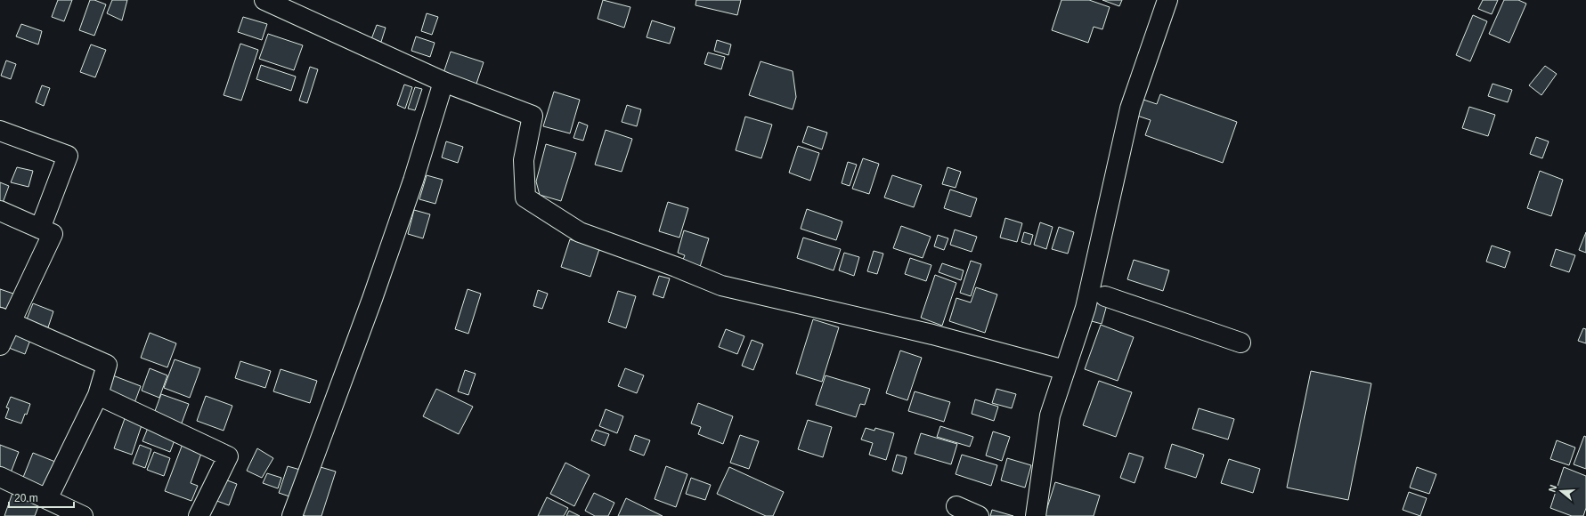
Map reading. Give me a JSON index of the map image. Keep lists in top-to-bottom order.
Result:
{
  "scale_bar": "20 m",
  "north": "left"
}
